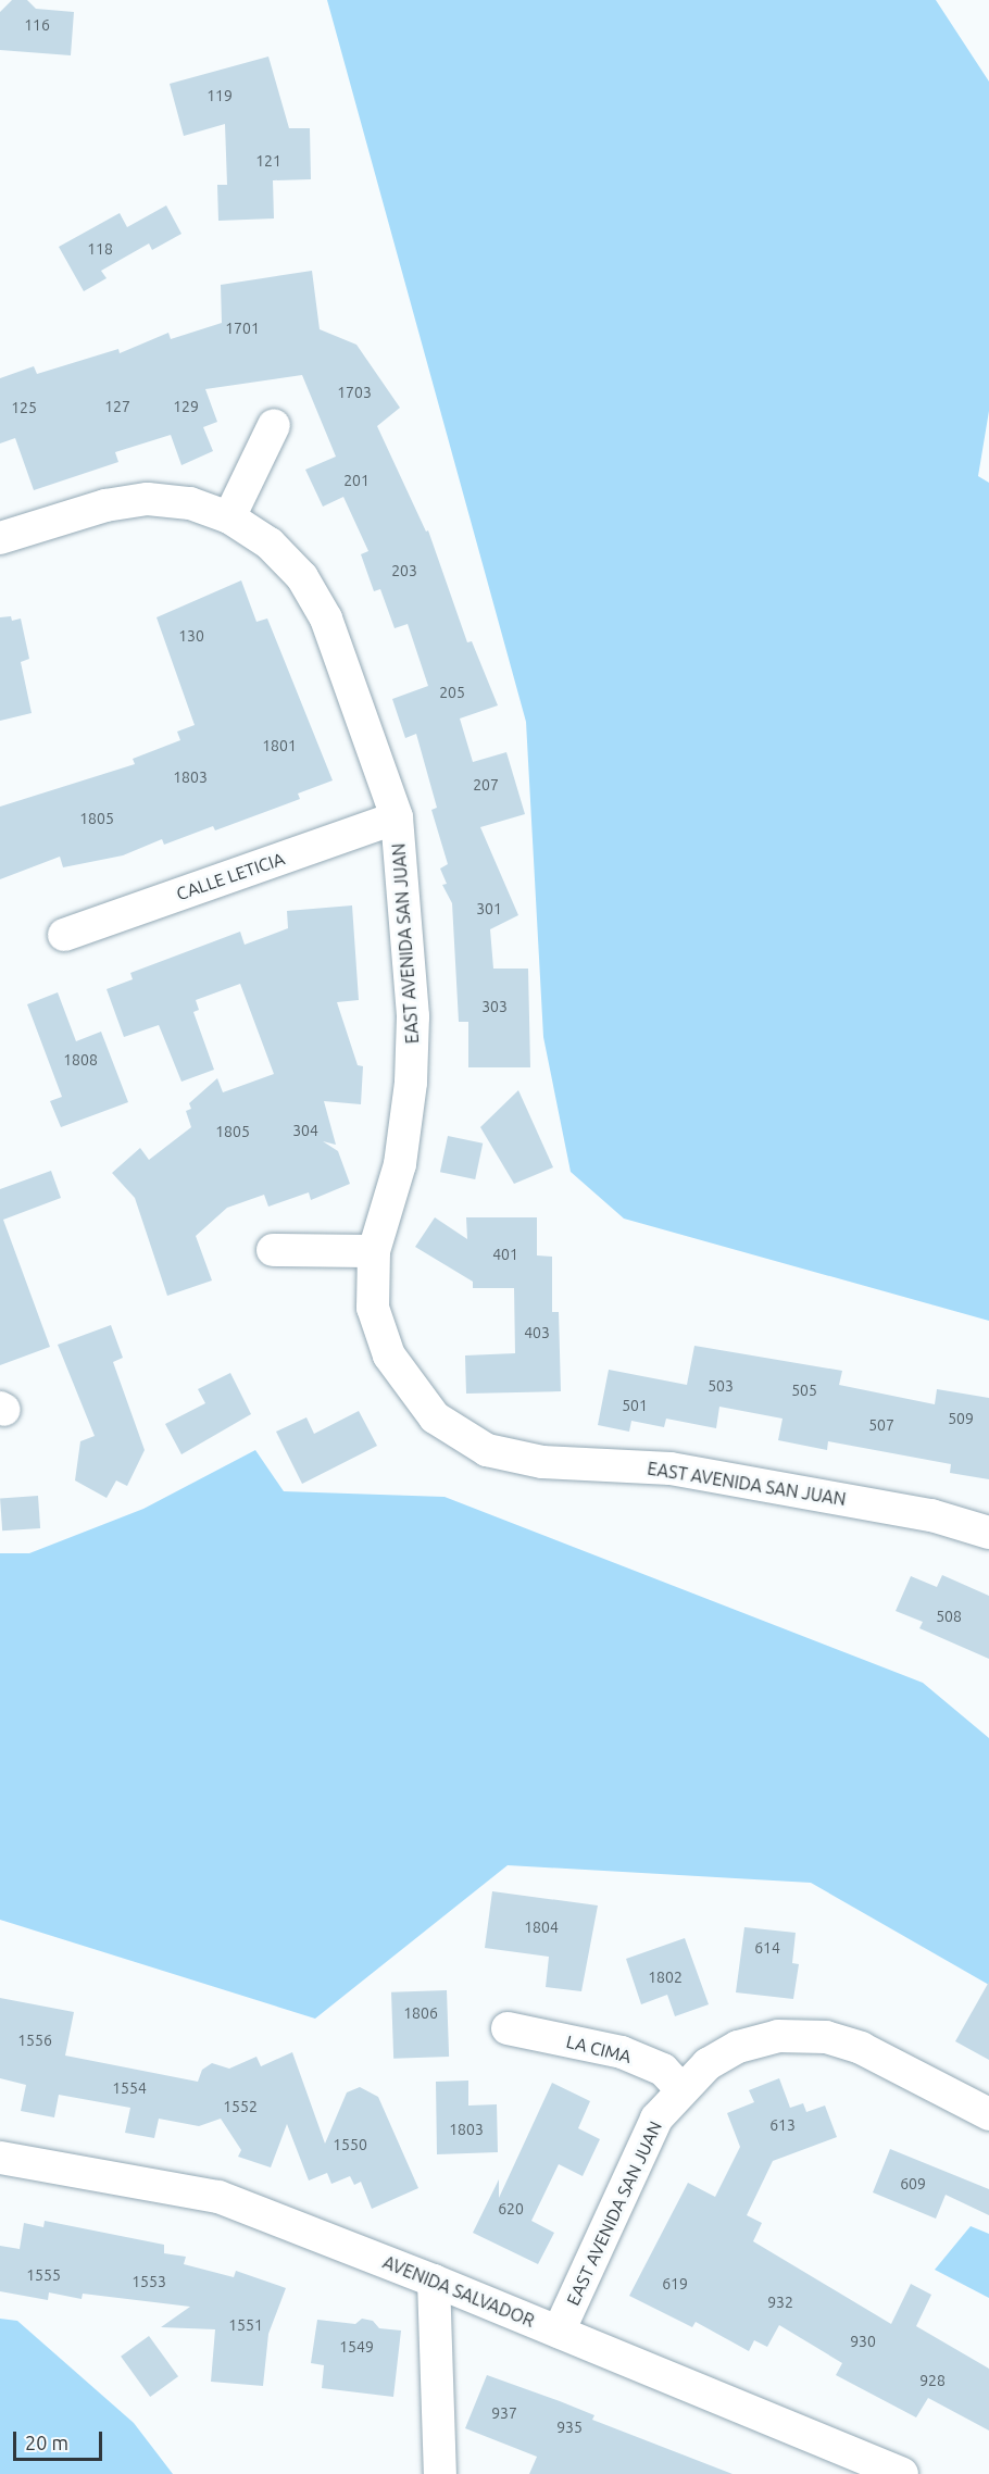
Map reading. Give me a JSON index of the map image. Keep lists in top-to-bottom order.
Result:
{
  "streets": {
    "street": [
      "CALLE LETICIA",
      "EAST AVENIDA SAN JUAN",
      "LA CIMA",
      "AVENIDA SALVADOR"
    ]
  },
  "crossings": [
    ["CALLE LETICIA", "EAST AVENIDA SAN JUAN"],
    ["EAST AVENIDA SAN JUAN", "LA CIMA"],
    ["EAST AVENIDA SAN JUAN", "AVENIDA SALVADOR"]
  ],
  "house_numbers": [
    "116",
    "119",
    "121",
    "118",
    "1701",
    "1703",
    "127",
    "129",
    "125",
    "201",
    "203",
    "130",
    "205",
    "1801",
    "1803",
    "207",
    "1805",
    "301",
    "303",
    "1808",
    "304",
    "1805",
    "401",
    "403",
    "503",
    "505",
    "501",
    "509",
    "507",
    "508",
    "1804",
    "614",
    "1802",
    "1806",
    "1556",
    "1554",
    "1552",
    "613",
    "1803",
    "1550",
    "609",
    "620",
    "1555",
    "1553",
    "619",
    "932",
    "1551",
    "930",
    "1549",
    "928",
    "937",
    "935"
  ],
  "scale_bar": "20 m"
}
